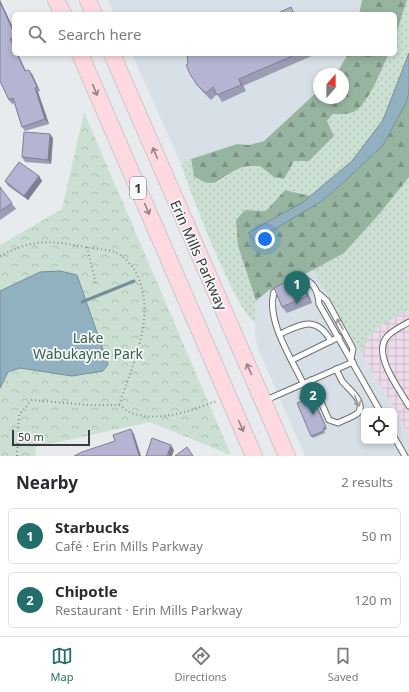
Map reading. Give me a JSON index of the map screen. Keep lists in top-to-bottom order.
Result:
{
  "streets": {
    "main road": ["1", "Erin Mills Parkway"]
  },
  "parks": ["Lake Wabukayne Park"],
  "scale_bar": "50 m",
  "north": "top",
  "page": {
    "search": "Search here",
    "pins": ["1", "2"],
    "scale": "50 m",
    "heading": ["Nearby", "2 results"],
    "list": [
      {
        "mark": "1",
        "name": "Starbucks",
        "note": "Café · Erin Mills Parkway",
        "value": "50 m"
      },
      {
        "mark": "2",
        "name": "Chipotle",
        "note": "Restaurant · Erin Mills Parkway",
        "value": "120 m"
      }
    ],
    "nav": ["Map", "Directions", "Saved"]
  }
}
